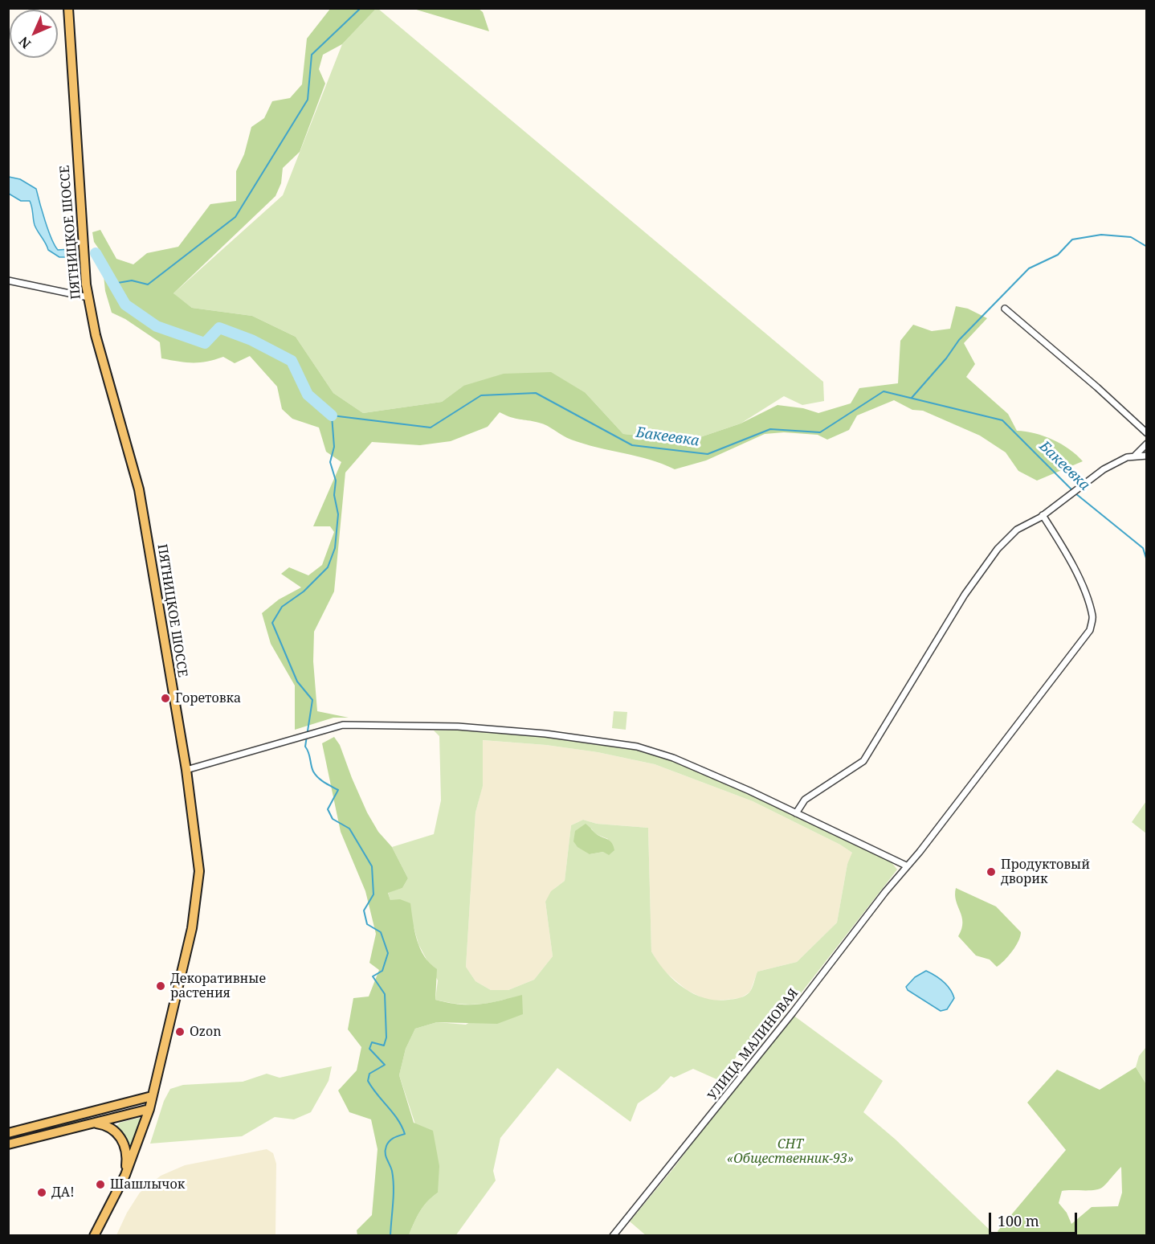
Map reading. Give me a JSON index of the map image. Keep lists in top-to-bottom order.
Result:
{
  "streets": {
    "main road": ["ПЯТНИЦКОЕ ШОССЕ"],
    "street": ["УЛИЦА МАЛИНОВАЯ"]
  },
  "water": ["Бакеевка"],
  "parks": ["СНТ «Общественник-93»"],
  "places": [
    "Горетовка",
    "Продуктовый дворик",
    "Декоративные растения",
    "Ozon",
    "Шашлычок",
    "ДА!"
  ],
  "scale_bar": "100 m",
  "north": "bottom left"
}
